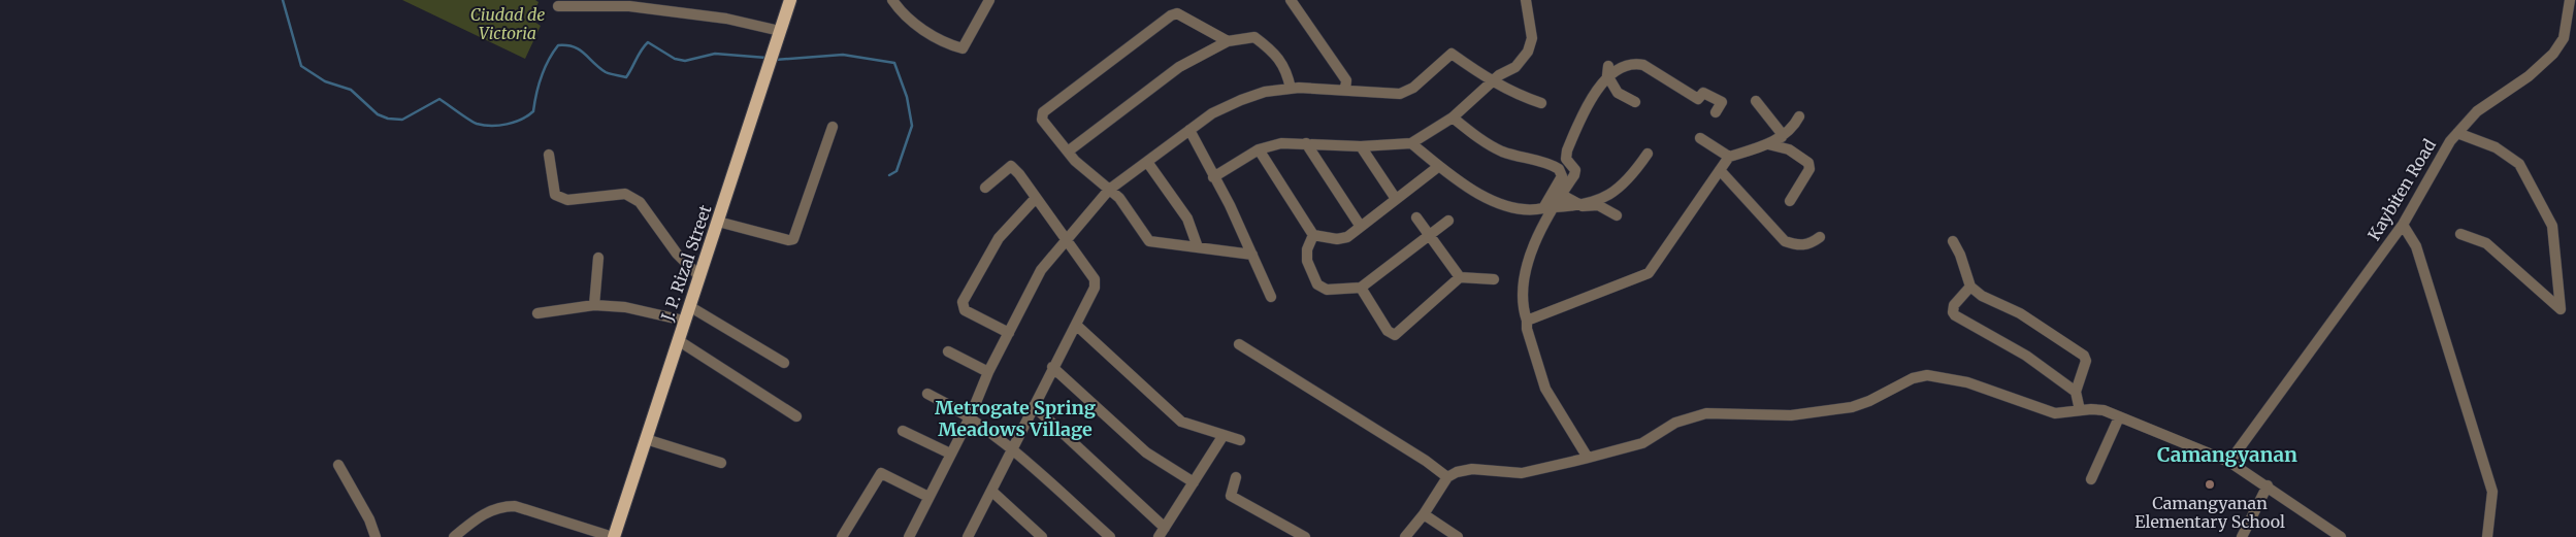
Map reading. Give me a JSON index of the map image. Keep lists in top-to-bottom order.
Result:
{
  "streets": {
    "main road": ["J. P. Rizal Street"],
    "street": ["Kaybiten Road"]
  },
  "districts": ["Metrogate Spring Meadows Village", "Camangyanan"],
  "parks": ["Ciudad de Victoria"],
  "places": ["Camangyanan Elementary School"]
}
